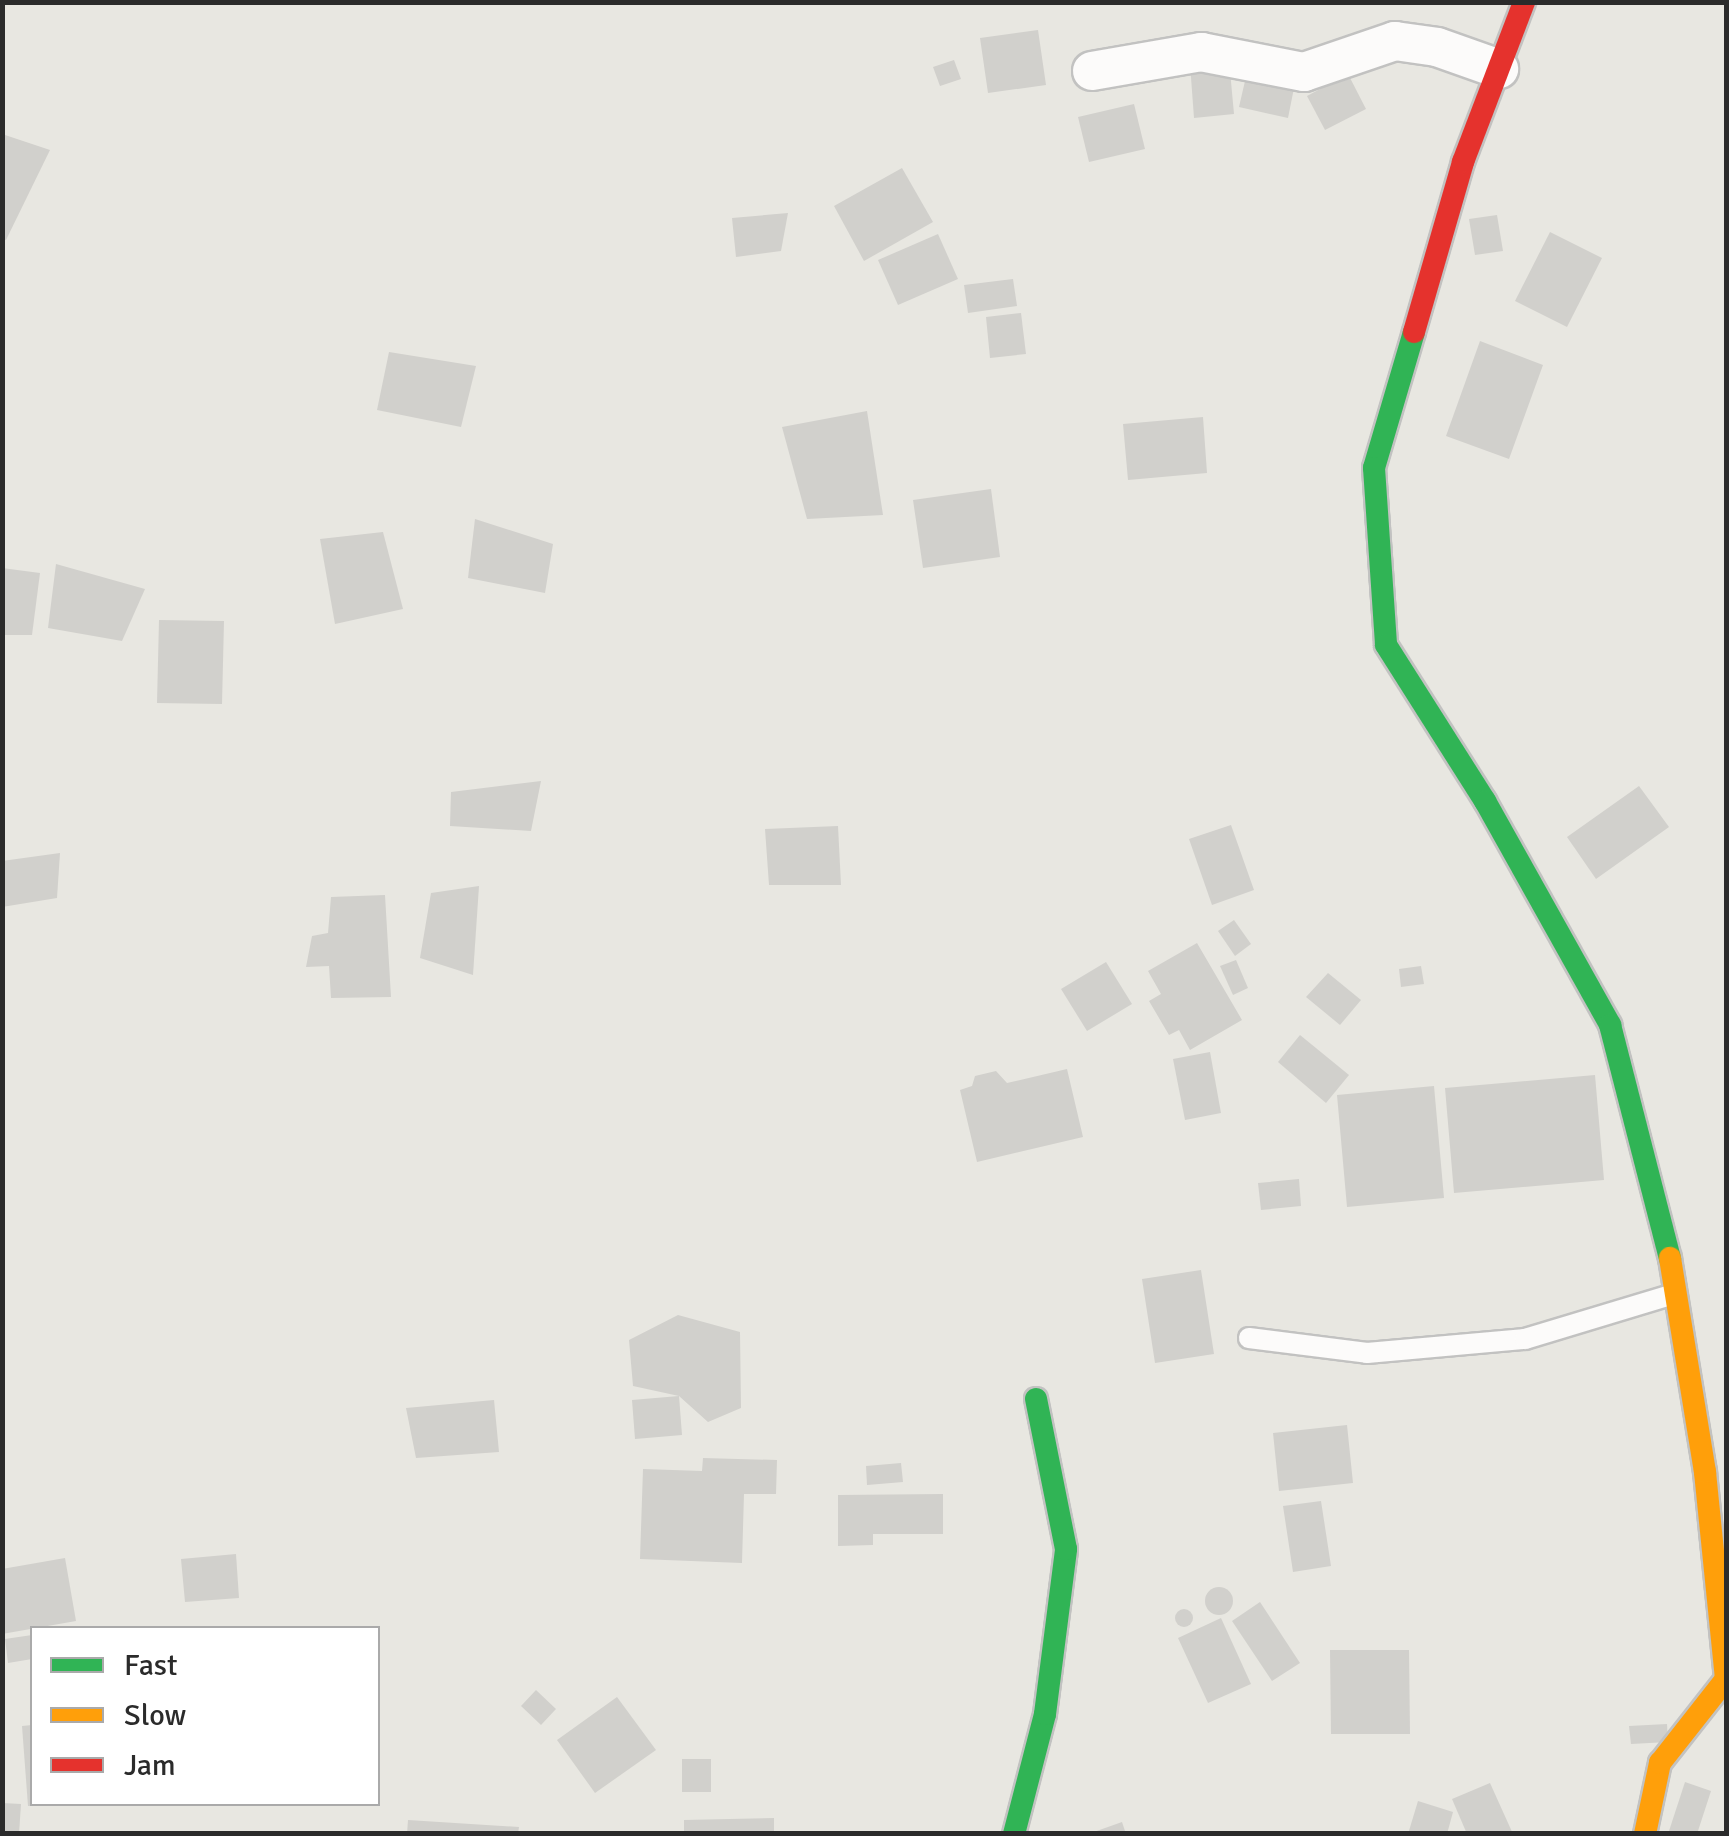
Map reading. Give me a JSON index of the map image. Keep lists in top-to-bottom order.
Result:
{
  "legend": ["Fast", "Slow", "Jam"]
}
